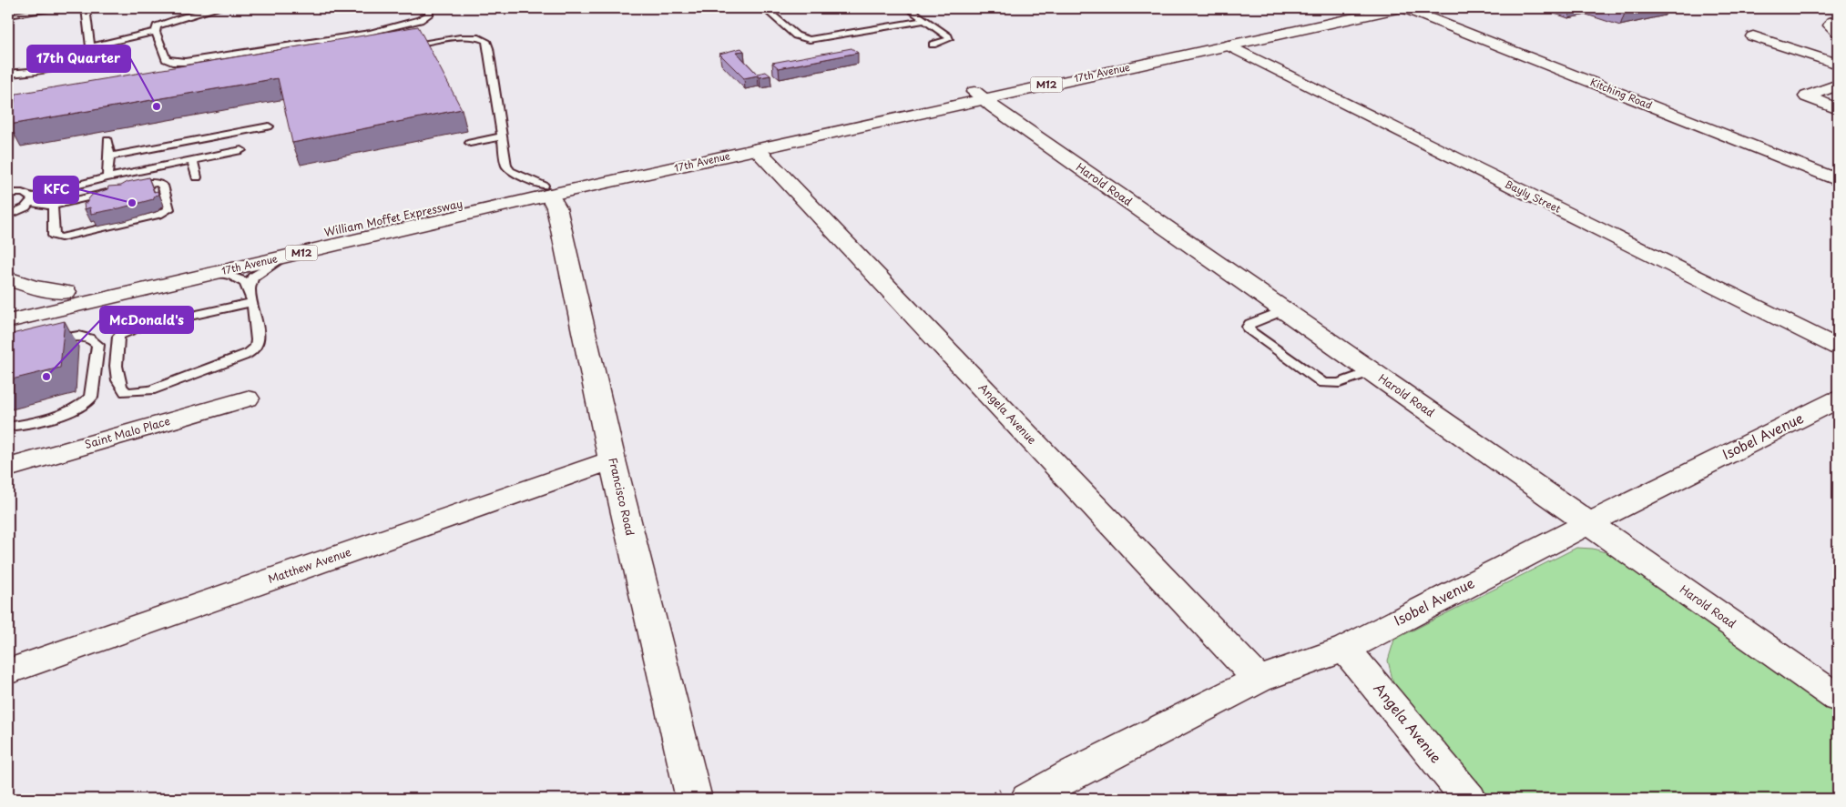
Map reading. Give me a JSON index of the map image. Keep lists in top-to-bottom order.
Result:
{
  "streets": {
    "street": [
      "17th Avenue",
      "M12",
      "Kitching Road",
      "Harold Road",
      "Bayly Street",
      "William Moffet Expressway",
      "Angela Avenue",
      "Saint Malo Place",
      "Isobel Avenue",
      "Francisco Road",
      "Matthew Avenue"
    ]
  },
  "crossings": [
    ["17th Avenue", "Harold Road"],
    ["17th Avenue", "Bayly Street"],
    ["17th Avenue", "William Moffet Expressway"],
    ["17th Avenue", "Angela Avenue"],
    ["17th Avenue", "Francisco Road"],
    ["Harold Road", "Isobel Avenue"],
    ["William Moffet Expressway", "Francisco Road"],
    ["Angela Avenue", "Isobel Avenue"],
    ["Francisco Road", "Matthew Avenue"]
  ],
  "places": ["17th Quarter", "KFC", "McDonald's"]
}
